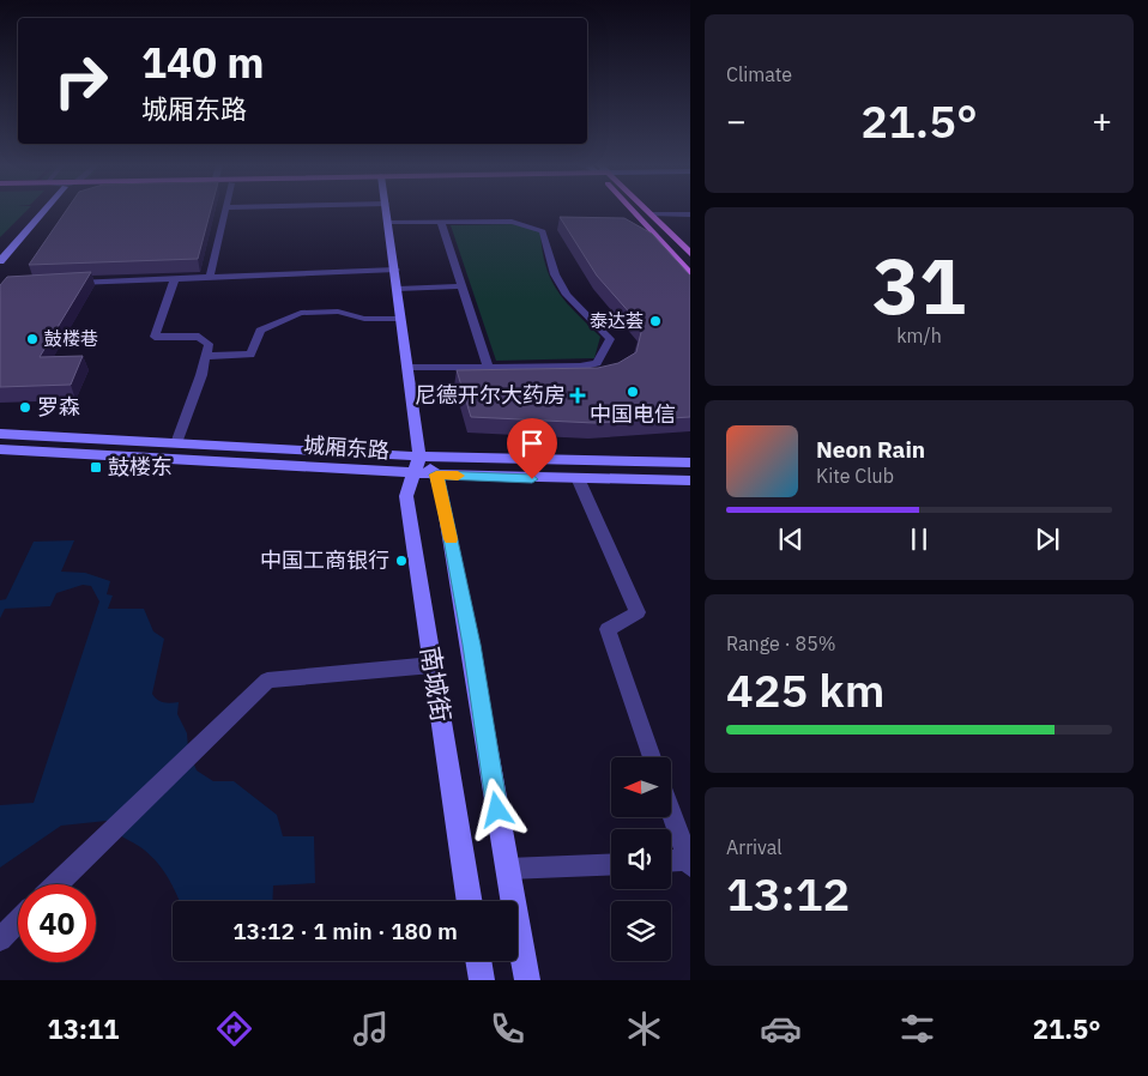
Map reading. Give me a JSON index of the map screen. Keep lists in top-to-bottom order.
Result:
{
  "streets": {
    "street": ["城厢东路", "南城街"]
  },
  "crossings": [
    ["城厢东路", "南城街"]
  ],
  "places": {
    "other": [
      "泰达荟",
      "鼓楼巷",
      "中国电信",
      "罗森",
      "中国工商银行"
    ],
    "health": ["尼德开尔大药房"],
    "transit": ["鼓楼东"]
  },
  "north": "left",
  "page": {
    "tile": [
      "Climate",
      ["31", "km/h"],
      ["Range · 85%", "425 km"],
      ["Arrival", "13:12"]
    ],
    "turn": ["140 m", "城厢东路"],
    "heat": ["−", "21.5°", "+"],
    "song": ["Neon Rain", "Kite Club"],
    "limit": "40",
    "trip": "13:12 · 1 min · 180 m",
    "tabs": ["13:11", "21.5°"]
  }
}
